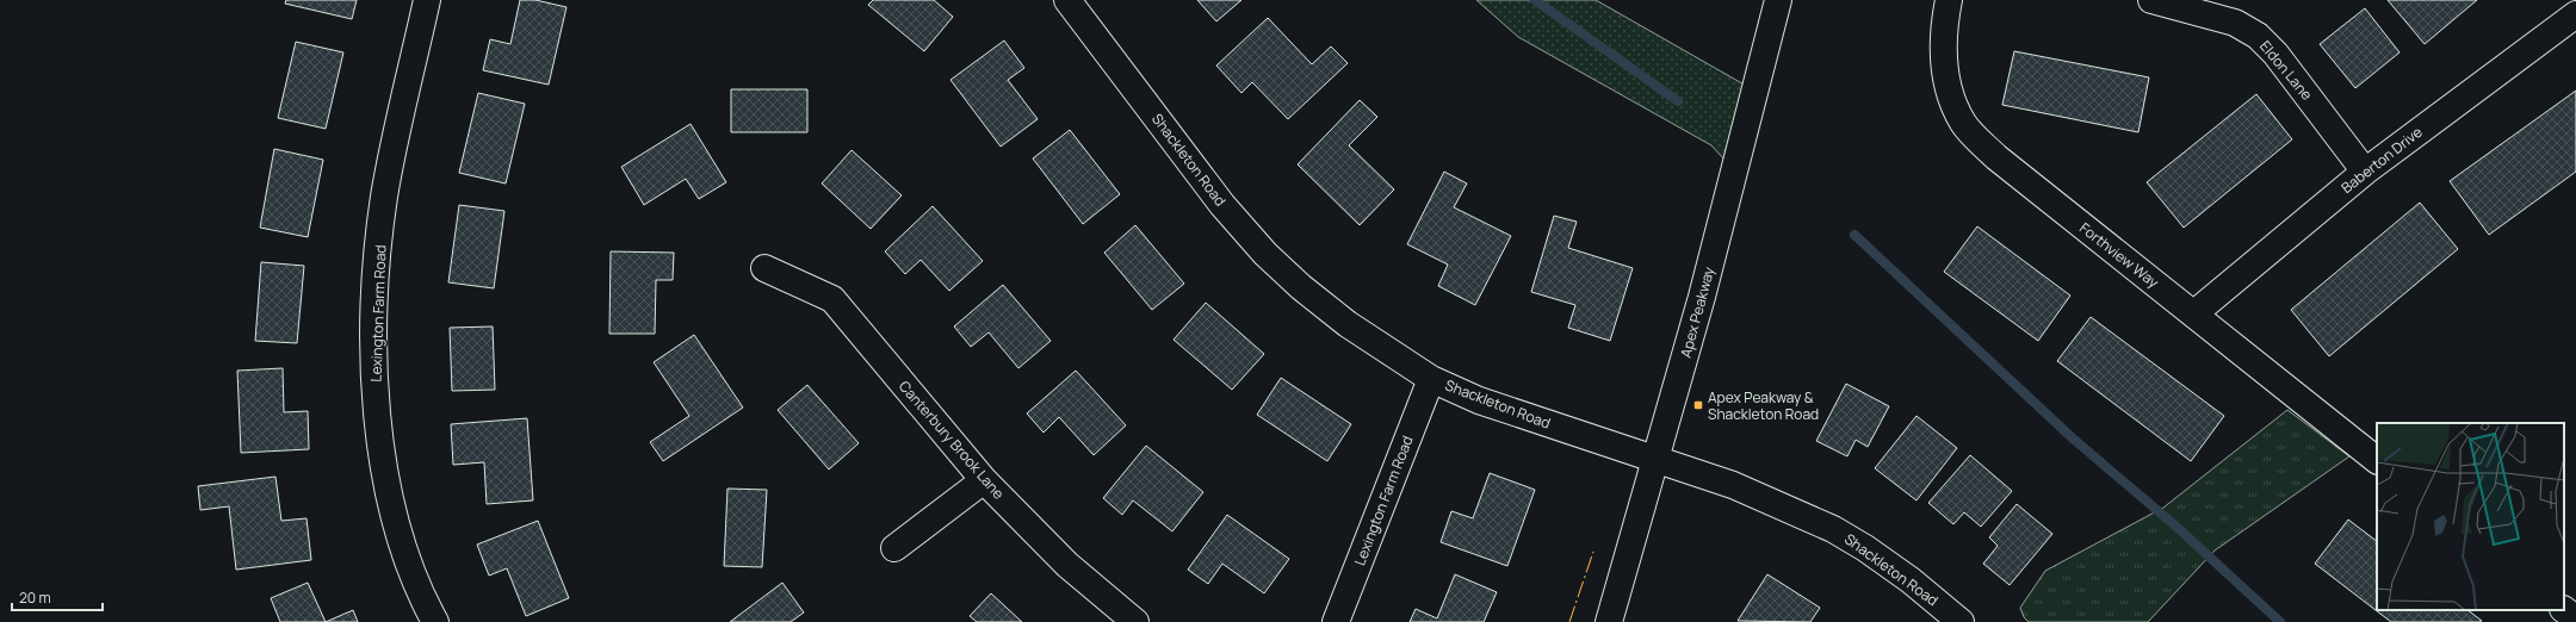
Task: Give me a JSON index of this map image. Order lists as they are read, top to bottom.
{
  "streets": {
    "street": [
      "Eldon Lane",
      "Shackleton Road",
      "Baberton Drive",
      "Forthview Way",
      "Apex Peakway",
      "Lexington Farm Road",
      "Canterbury Brook Lane"
    ]
  },
  "crossings": [
    ["Eldon Lane", "Baberton Drive"],
    ["Shackleton Road", "Apex Peakway"],
    ["Shackleton Road", "Lexington Farm Road"],
    ["Baberton Drive", "Forthview Way"]
  ],
  "places": {
    "transit": ["Apex Peakway & Shackleton Road"]
  },
  "scale_bar": "20 m"
}
